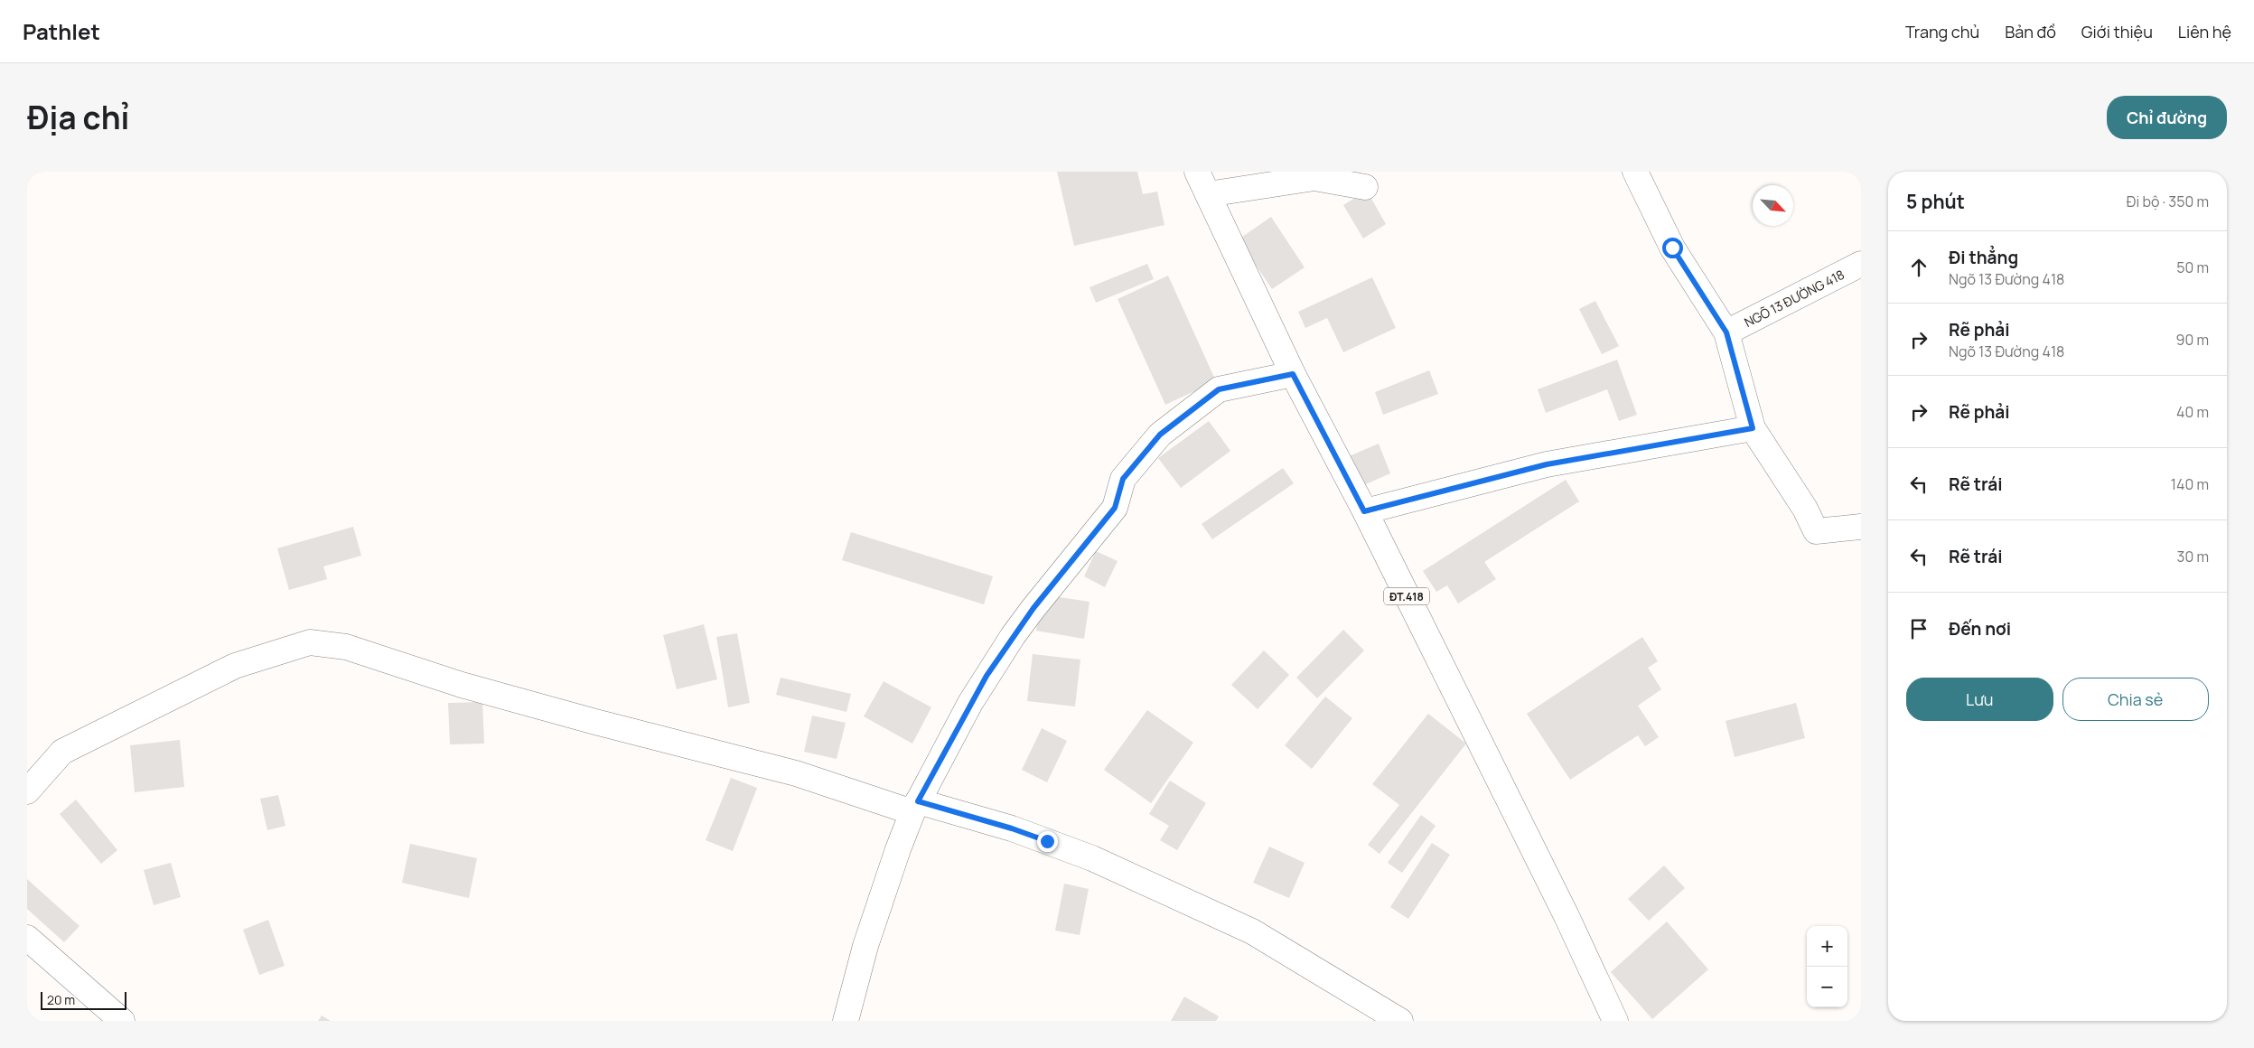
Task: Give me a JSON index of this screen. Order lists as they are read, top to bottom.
{
  "streets": {
    "street": ["NGÕ 13 ĐƯỜNG 418", "ĐT.418"]
  },
  "scale_bar": "20 m",
  "north": "bottom right",
  "page": {
    "header": "Pathlet",
    "nav": [
      "Trang chủ",
      "Bản đồ",
      "Giới thiệu",
      "Liên hệ"
    ],
    "title": "Địa chỉ",
    "buttons": [
      "Chỉ đường",
      ["Lưu", "Chia sẻ"]
    ],
    "heading": ["5 phút", "Đi bộ · 350 m"],
    "list": [
      ["Đi thẳng", "Ngõ 13 Đường 418", "50 m"],
      ["Rẽ phải", "Ngõ 13 Đường 418", "90 m"],
      ["Rẽ phải", "40 m"],
      ["Rẽ trái", "140 m"],
      ["Rẽ trái", "30 m"],
      "Đến nơi"
    ],
    "map_buttons": ["+", "−"],
    "scale": "20 m"
  }
}
